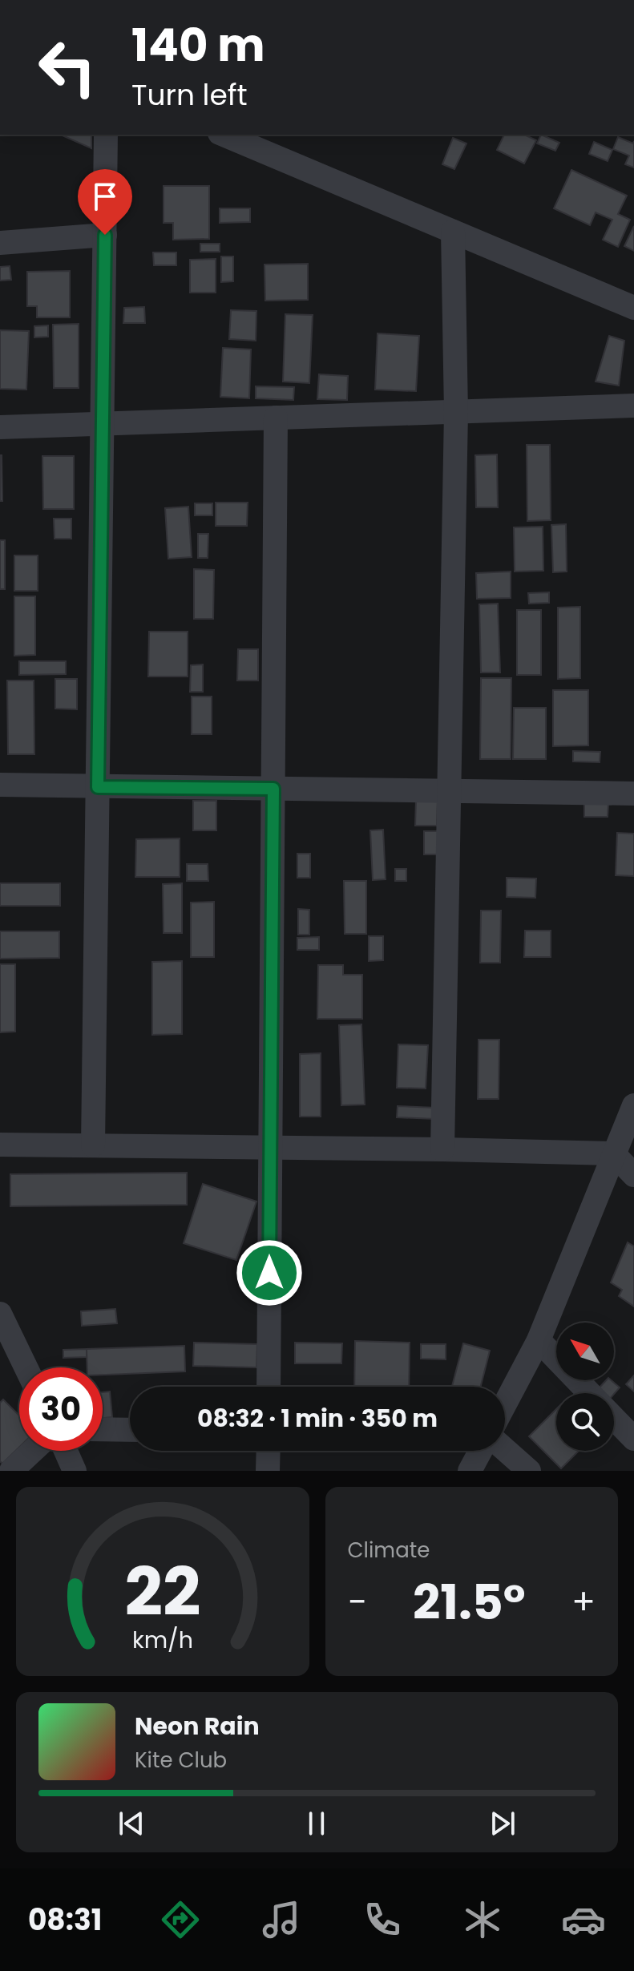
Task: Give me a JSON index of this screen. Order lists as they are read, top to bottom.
{
  "north": "top left",
  "page": {
    "turn": ["140 m", "Turn left"],
    "limit": "30",
    "trip": "08:32 · 1 min · 350 m",
    "tile": "Climate",
    "heat": ["−", "21.5°", "+"],
    "song": ["Neon Rain", "Kite Club"],
    "tabs": "08:31",
    "gauge": ["22", "km/h"]
  }
}
